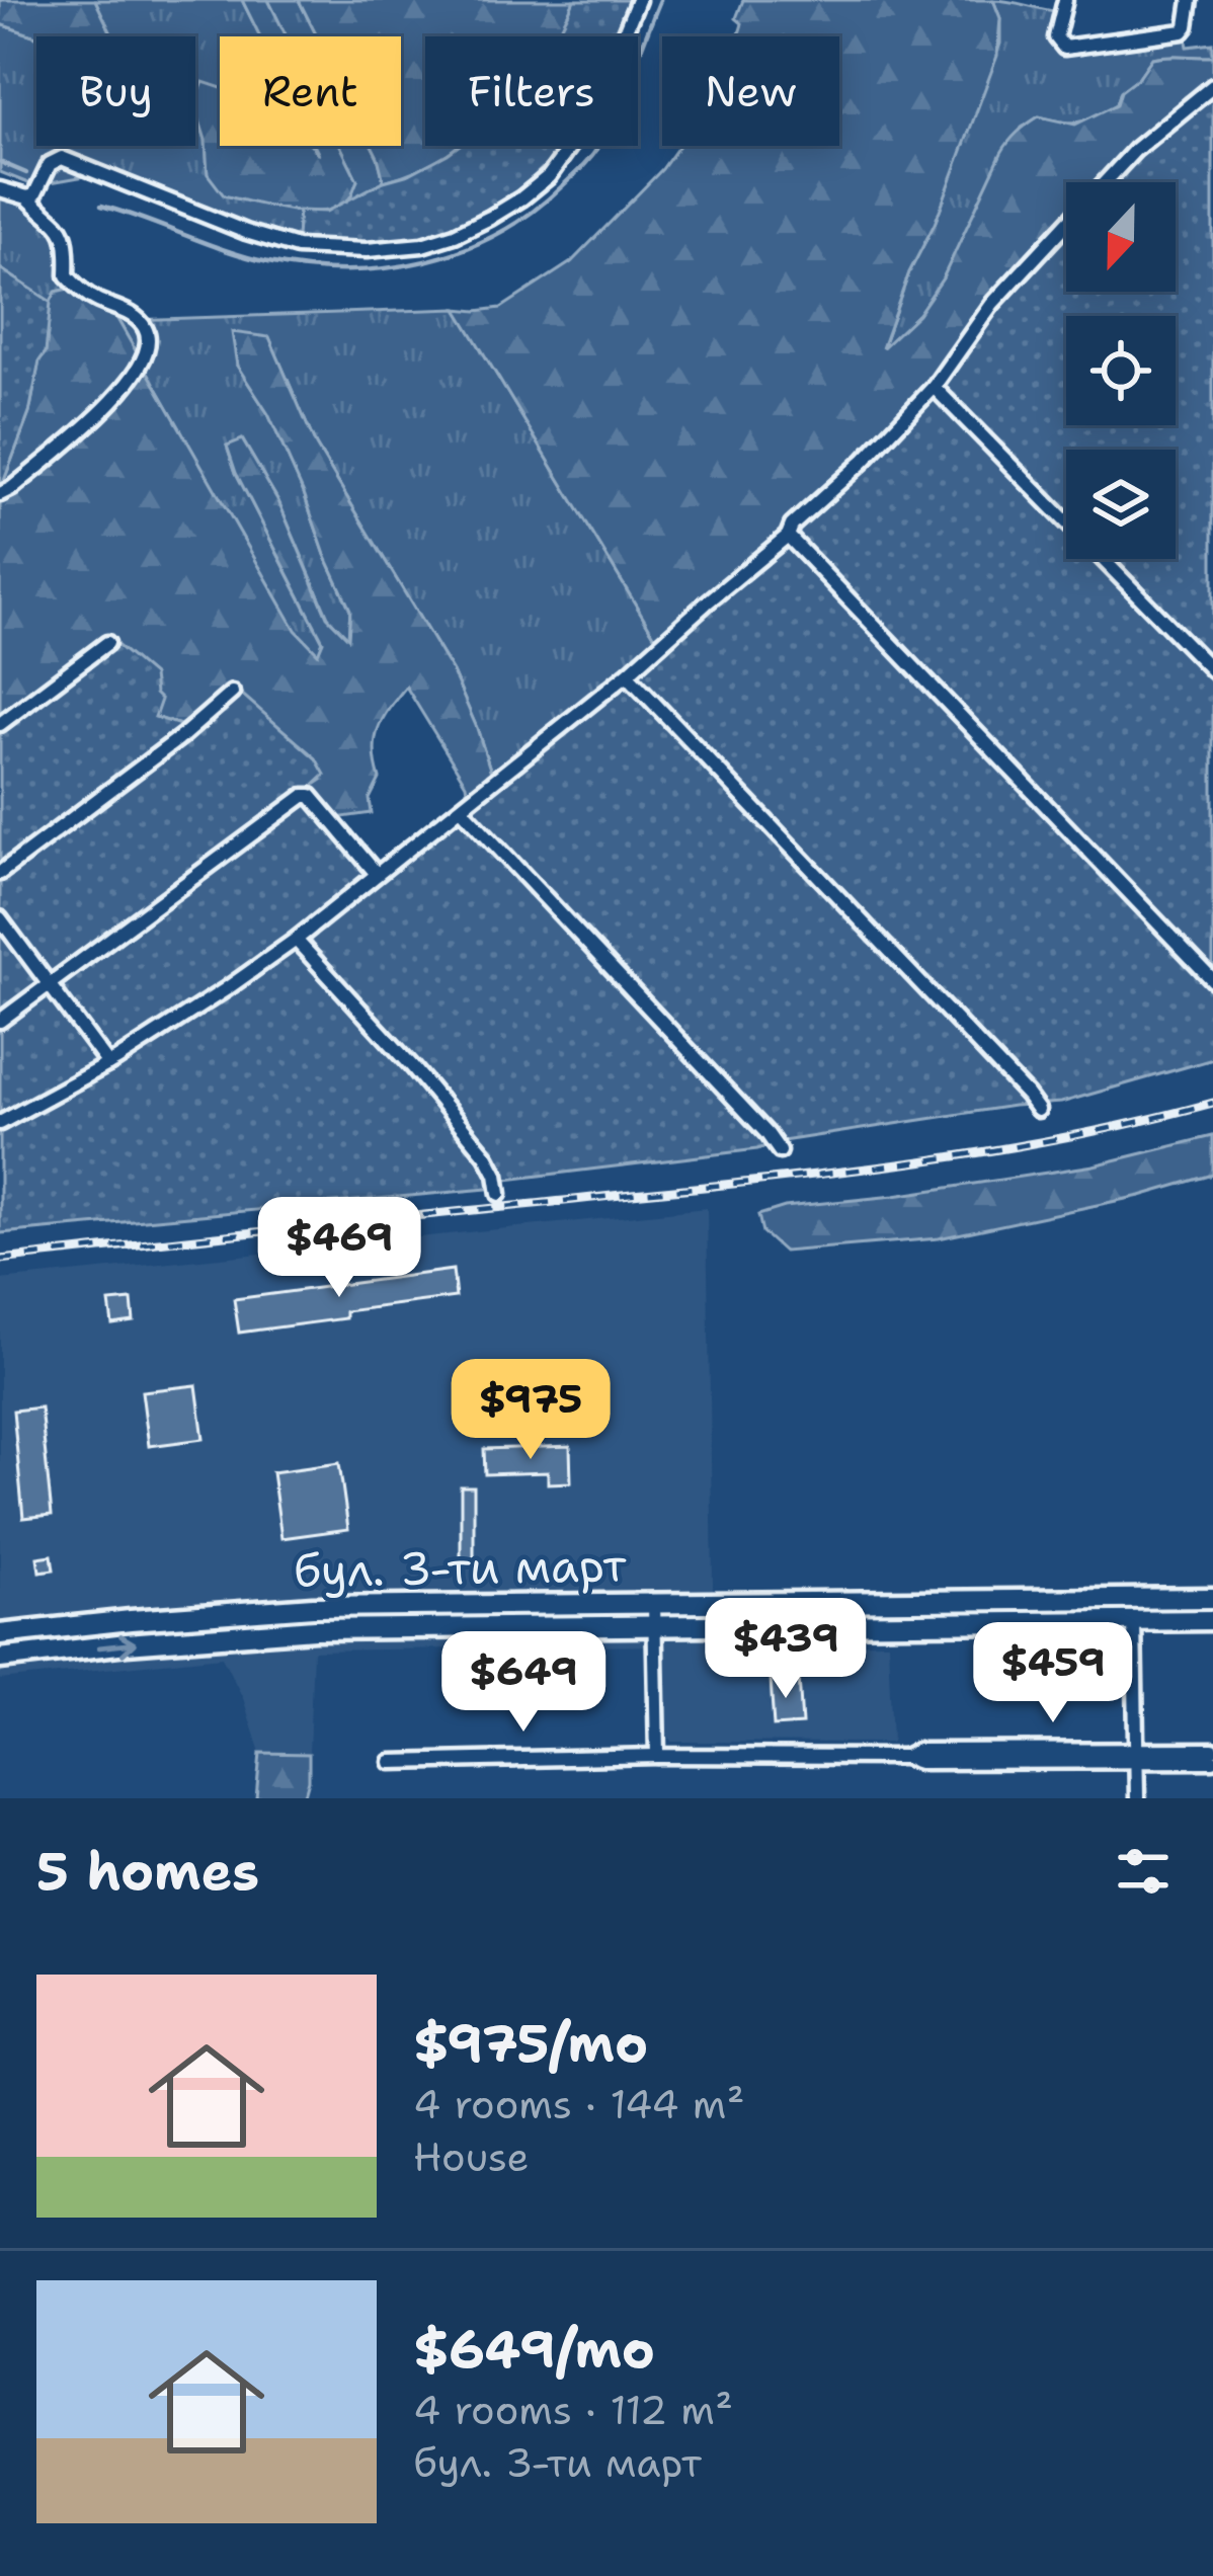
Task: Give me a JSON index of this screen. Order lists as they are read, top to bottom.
{
  "streets": {
    "main road": ["бул. 3-ти март"]
  },
  "north": "bottom",
  "page": {
    "chip": [
      "Buy",
      "Rent",
      "Filters",
      "New"
    ],
    "price": [
      "$469",
      "$975",
      "$439",
      "$459",
      "$649"
    ],
    "heading": "5 homes",
    "list": [
      {
        "name": "$975/mo",
        "note": "4 rooms · 144 m² · House"
      },
      {
        "name": "$649/mo",
        "note": "4 rooms · 112 m² · бул. 3-ти март"
      }
    ]
  }
}
